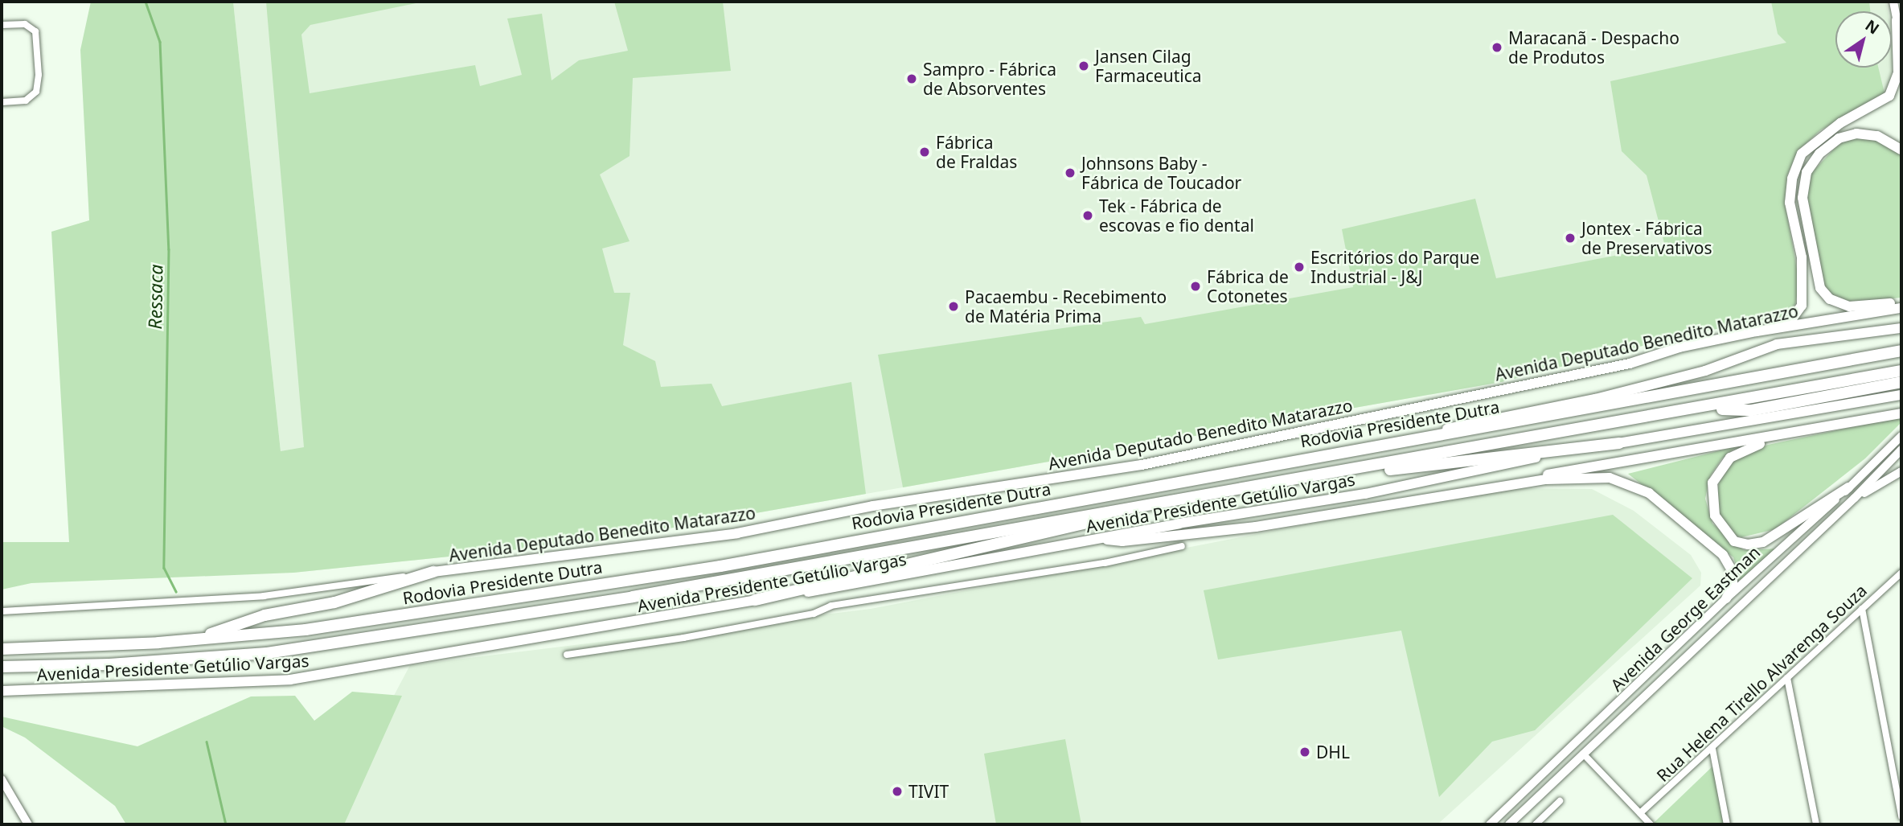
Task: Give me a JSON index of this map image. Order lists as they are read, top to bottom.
{
  "streets": {
    "highway": ["Rodovia Presidente Dutra"],
    "main road": ["Avenida Deputado Benedito Matarazzo", "Avenida Presidente Getúlio Vargas", "Avenida George Eastman"],
    "street": ["Rua Helena Tirello Alvarenga Souza"]
  },
  "water": ["Ressaca"],
  "places": [
    "Maracanã - Despacho de Produtos",
    "Jansen Cilag Farmaceutica",
    "Sampro - Fábrica de Absorventes",
    "Fábrica de Fraldas",
    "Johnsons Baby - Fábrica de Toucador",
    "Tek - Fábrica de escovas e fio dental",
    "Jontex - Fábrica de Preservativos",
    "Escritórios do Parque Industrial - J&J",
    "Fábrica de Cotonetes",
    "Pacaembu - Recebimento de Matéria Prima",
    "DHL",
    "TIVIT"
  ],
  "north": "top right"
}
